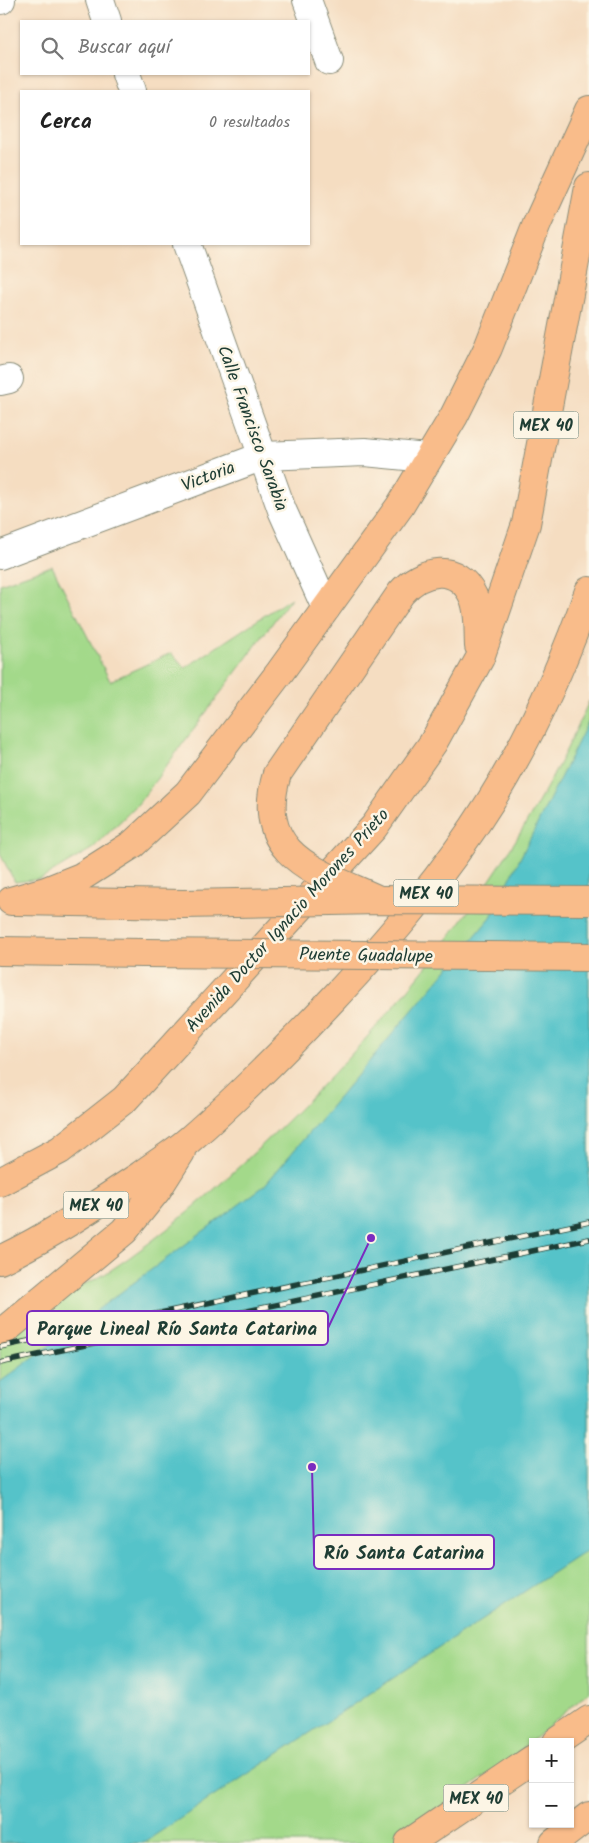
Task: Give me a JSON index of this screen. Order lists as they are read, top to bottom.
{
  "streets": {
    "main road": ["MEX 40", "Avenida Doctor Ignacio Morones Prieto", "Puente Guadalupe"],
    "street": ["Calle Francisco Sarabia", "Victoria"]
  },
  "crossings": [
    ["Calle Francisco Sarabia", "Victoria"]
  ],
  "places": ["Parque Lineal Río Santa Catarina", "Río Santa Catarina"],
  "page": {
    "search": "Buscar aquí",
    "heading": ["Cerca", "0 resultados"],
    "map_buttons": ["+", "−"]
  }
}
